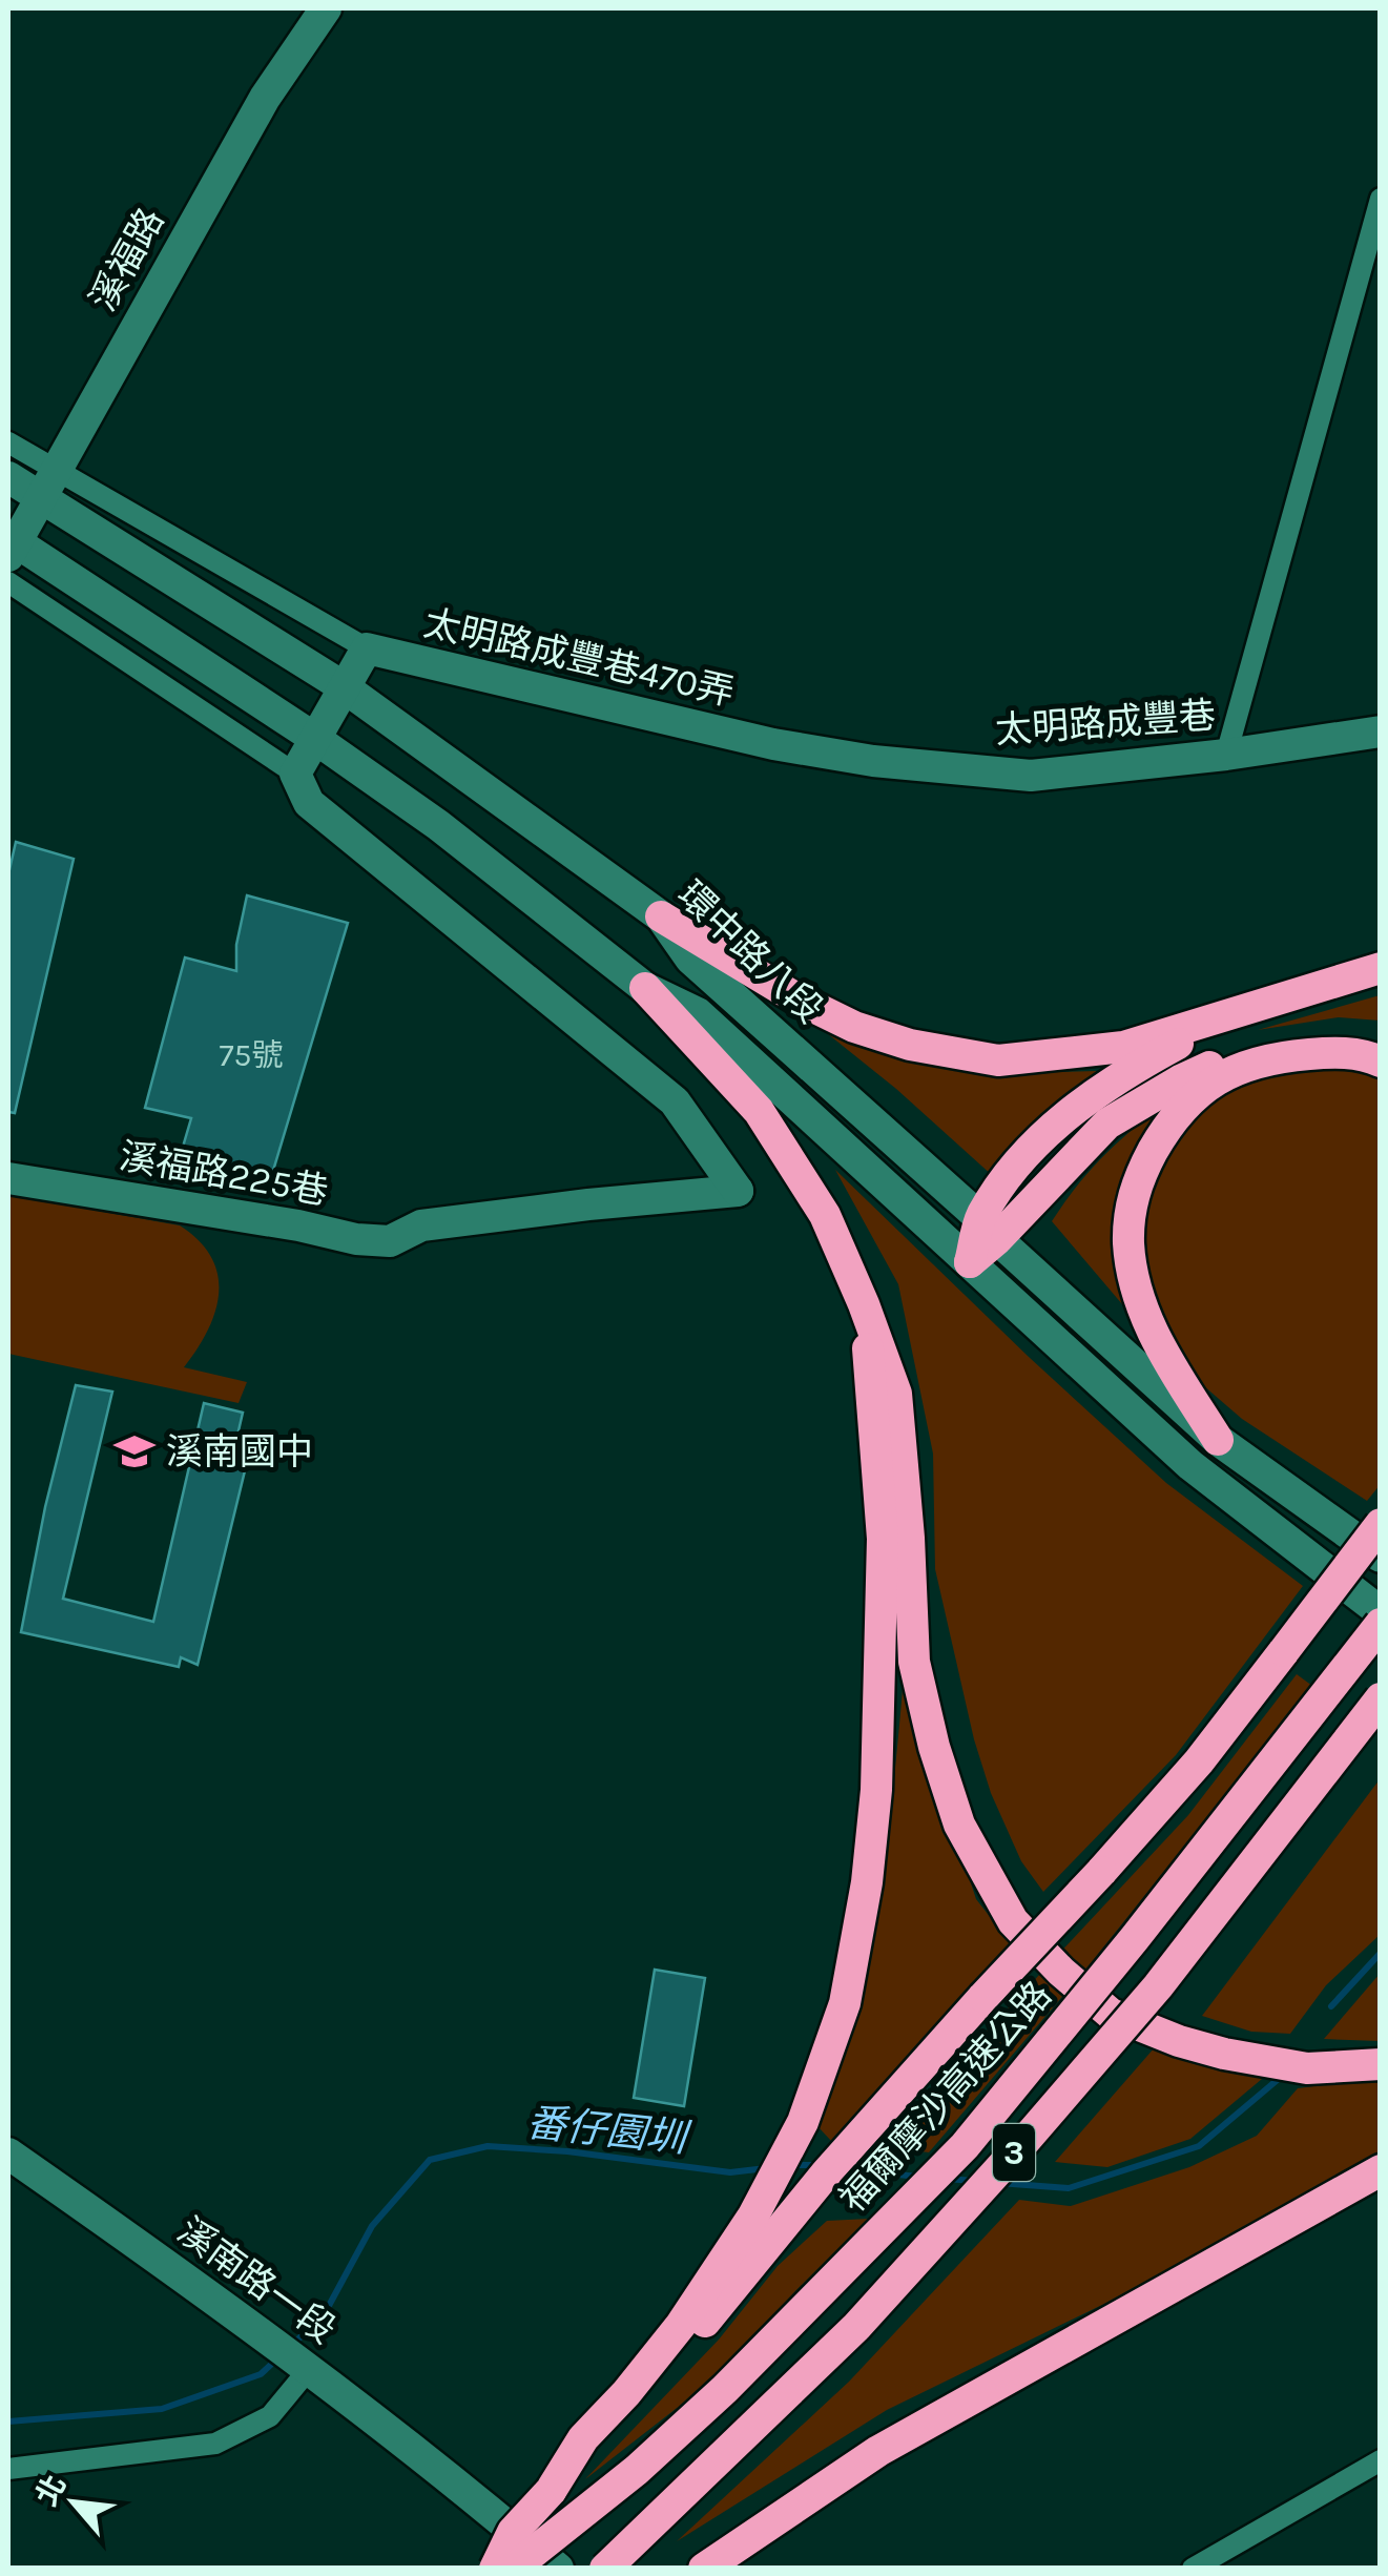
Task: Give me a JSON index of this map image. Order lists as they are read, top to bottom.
{
  "streets": {
    "highway": ["福爾摩沙高速公路", "3"],
    "street": [
      "溪福路",
      "太明路成豐巷470弄",
      "太明路成豐巷",
      "環中路八段",
      "溪福路225巷",
      "溪南路一段"
    ]
  },
  "crossings": [
    ["溪福路", "環中路八段"],
    ["太明路成豐巷470弄", "太明路成豐巷"],
    ["太明路成豐巷470弄", "環中路八段"]
  ],
  "water": ["番仔園圳"],
  "places": {
    "school or university": ["溪南國中"]
  },
  "house_numbers": ["75號"],
  "north": "top left"
}
